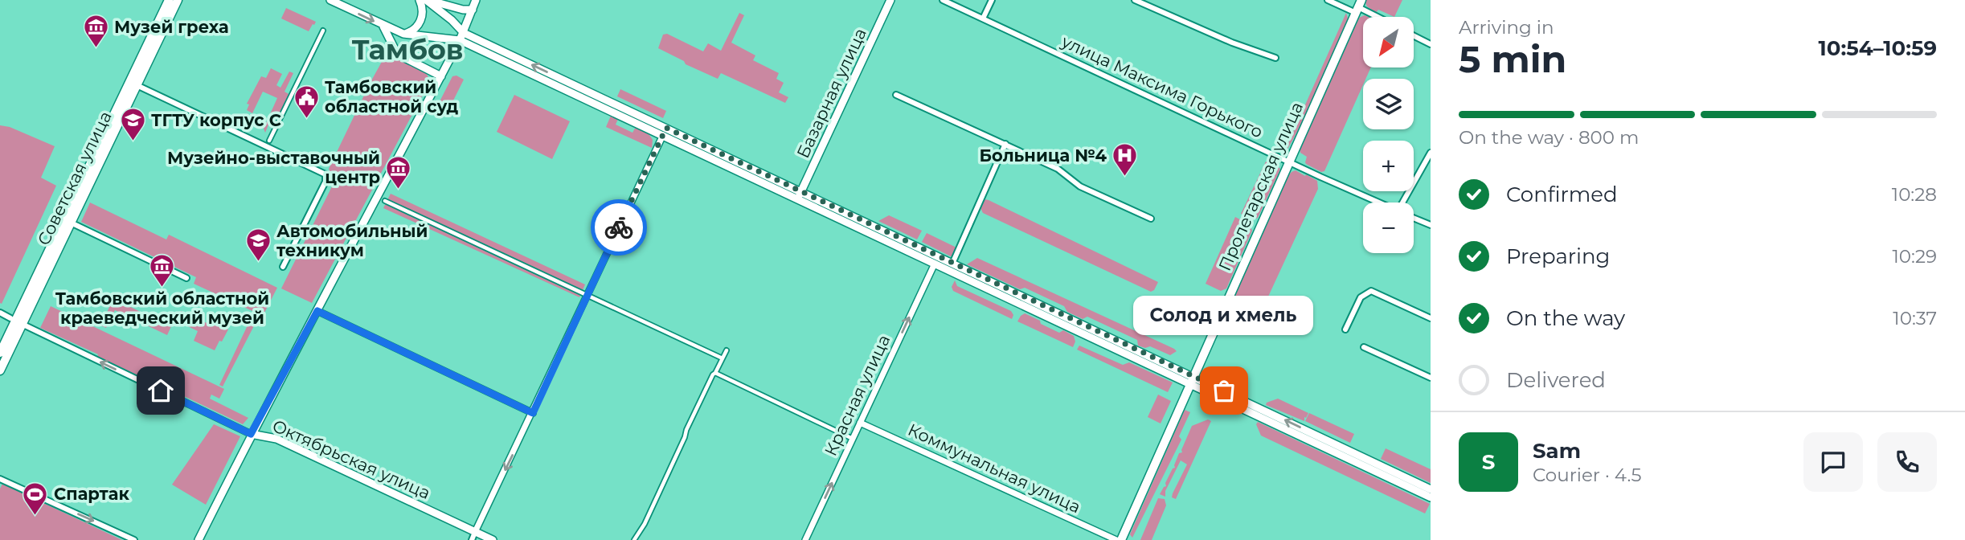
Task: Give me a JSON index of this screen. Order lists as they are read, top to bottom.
{
  "streets": {
    "main road": [
      "Базарная улица",
      "Советская улица",
      "Пролетарская улица",
      "Октябрьская улица"
    ],
    "street": ["улица Максима Горького", "Красная улица", "Коммунальная улица"]
  },
  "crossings": [
    ["улица Максима Горького", "Пролетарская улица"],
    ["Советская улица", "Октябрьская улица"],
    ["Пролетарская улица", "Коммунальная улица"],
    ["Красная улица", "Коммунальная улица"]
  ],
  "one_way": ["Красная улица", "Октябрьская улица"],
  "districts": ["Тамбов"],
  "places": {
    "museum": ["Музей греха", "Музейно-выставочный центр", "Тамбовский областной краеведческий музей"],
    "public building": ["Тамбовский областной суд"],
    "school or university": ["ТГТУ корпус С", "Автомобильный техникум"],
    "hospital": ["Больница №4"],
    "other": ["Солод и хмель"],
    "sports": ["Спартак"]
  },
  "north": "bottom left",
  "page": {
    "heading": ["5 min", "Arriving in", "10:54–10:59"],
    "panel": ["Sam", "Courier · 4.5"],
    "map_buttons": ["+", "−"],
    "bar": "On the way · 800 m",
    "list": [
      ["Confirmed", "10:28"],
      ["Preparing", "10:29"],
      ["On the way", "10:37"],
      "Delivered"
    ],
    "bubble": "Солод и хмель",
    "round": "S"
  }
}
